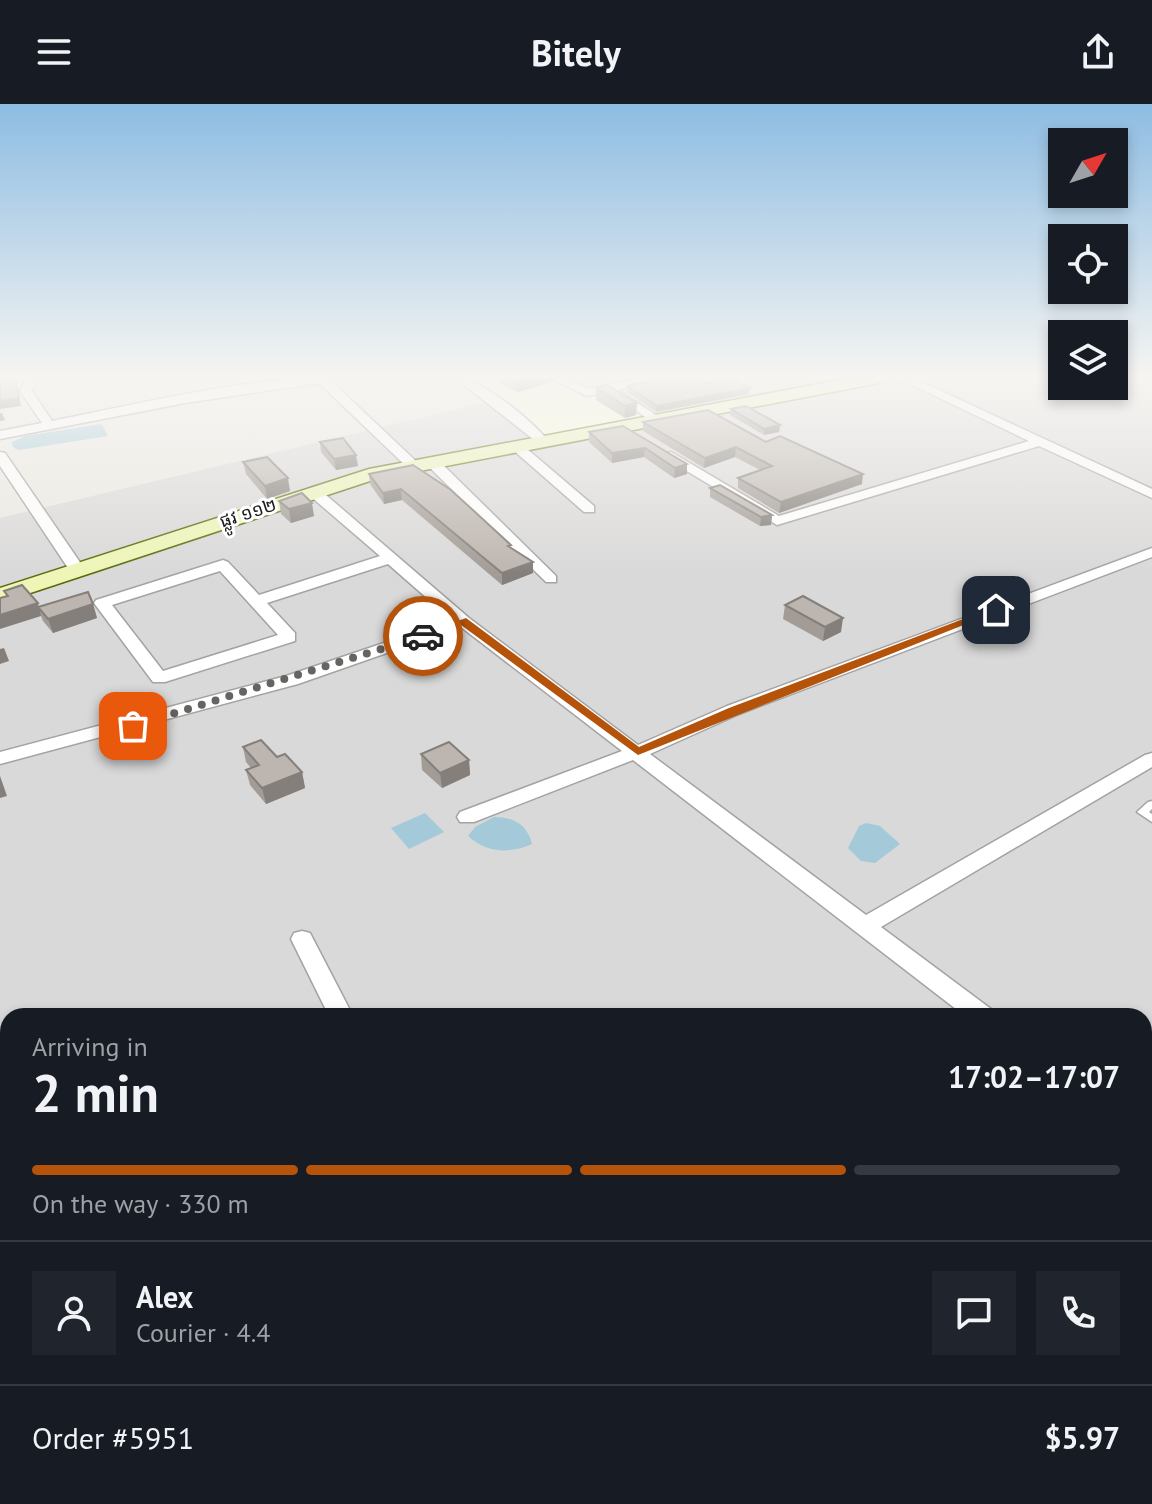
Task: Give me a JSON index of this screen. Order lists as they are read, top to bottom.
{
  "streets": {
    "street": ["ផ្លូវ ១១២"]
  },
  "north": "top right",
  "page": {
    "header": "Bitely",
    "heading": ["2 min", "Arriving in", "17:02–17:07"],
    "panel": [
      "Alex",
      "Courier · 4.4",
      "Order #5951",
      "$5.97"
    ],
    "bar": "On the way · 330 m"
  }
}
